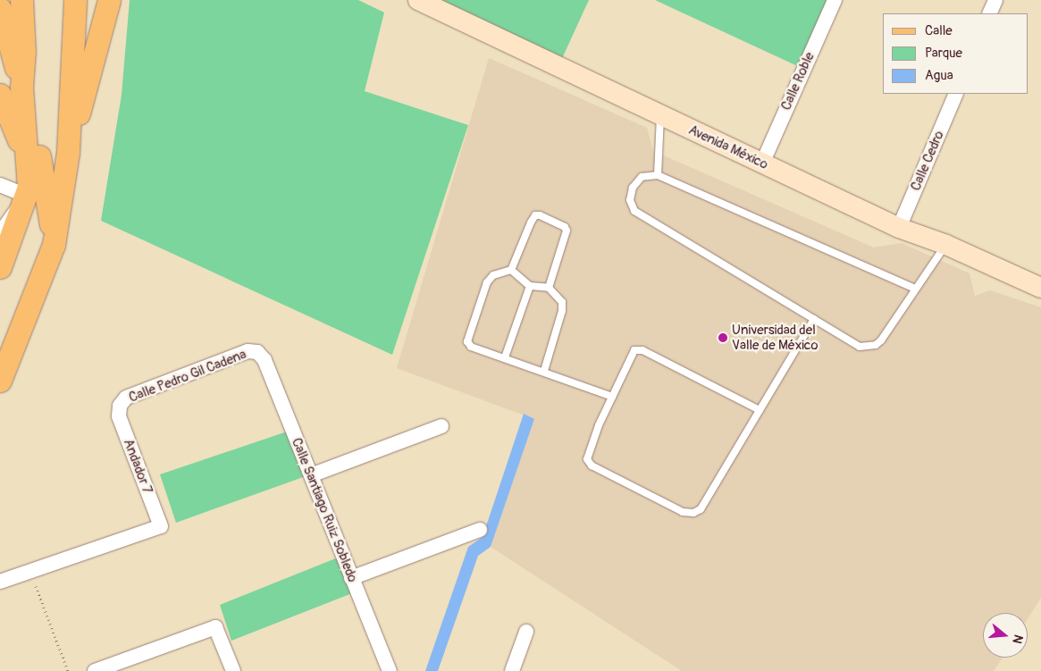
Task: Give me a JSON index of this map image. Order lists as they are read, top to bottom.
{
  "streets": {
    "main road": ["Avenida México"],
    "street": [
      "Calle Roble",
      "Calle Cedro",
      "Calle Pedro Gil Cadena",
      "Andador 7",
      "Calle Santiago Ruiz Sobledo"
    ]
  },
  "crossings": [
    ["Calle Roble", "Avenida México"],
    ["Avenida México", "Calle Cedro"],
    ["Calle Pedro Gil Cadena", "Andador 7"],
    ["Calle Pedro Gil Cadena", "Calle Santiago Ruiz Sobledo"]
  ],
  "places": ["Universidad del Valle de México"],
  "legend": ["Calle", "Parque", "Agua"],
  "north": "right"
}
